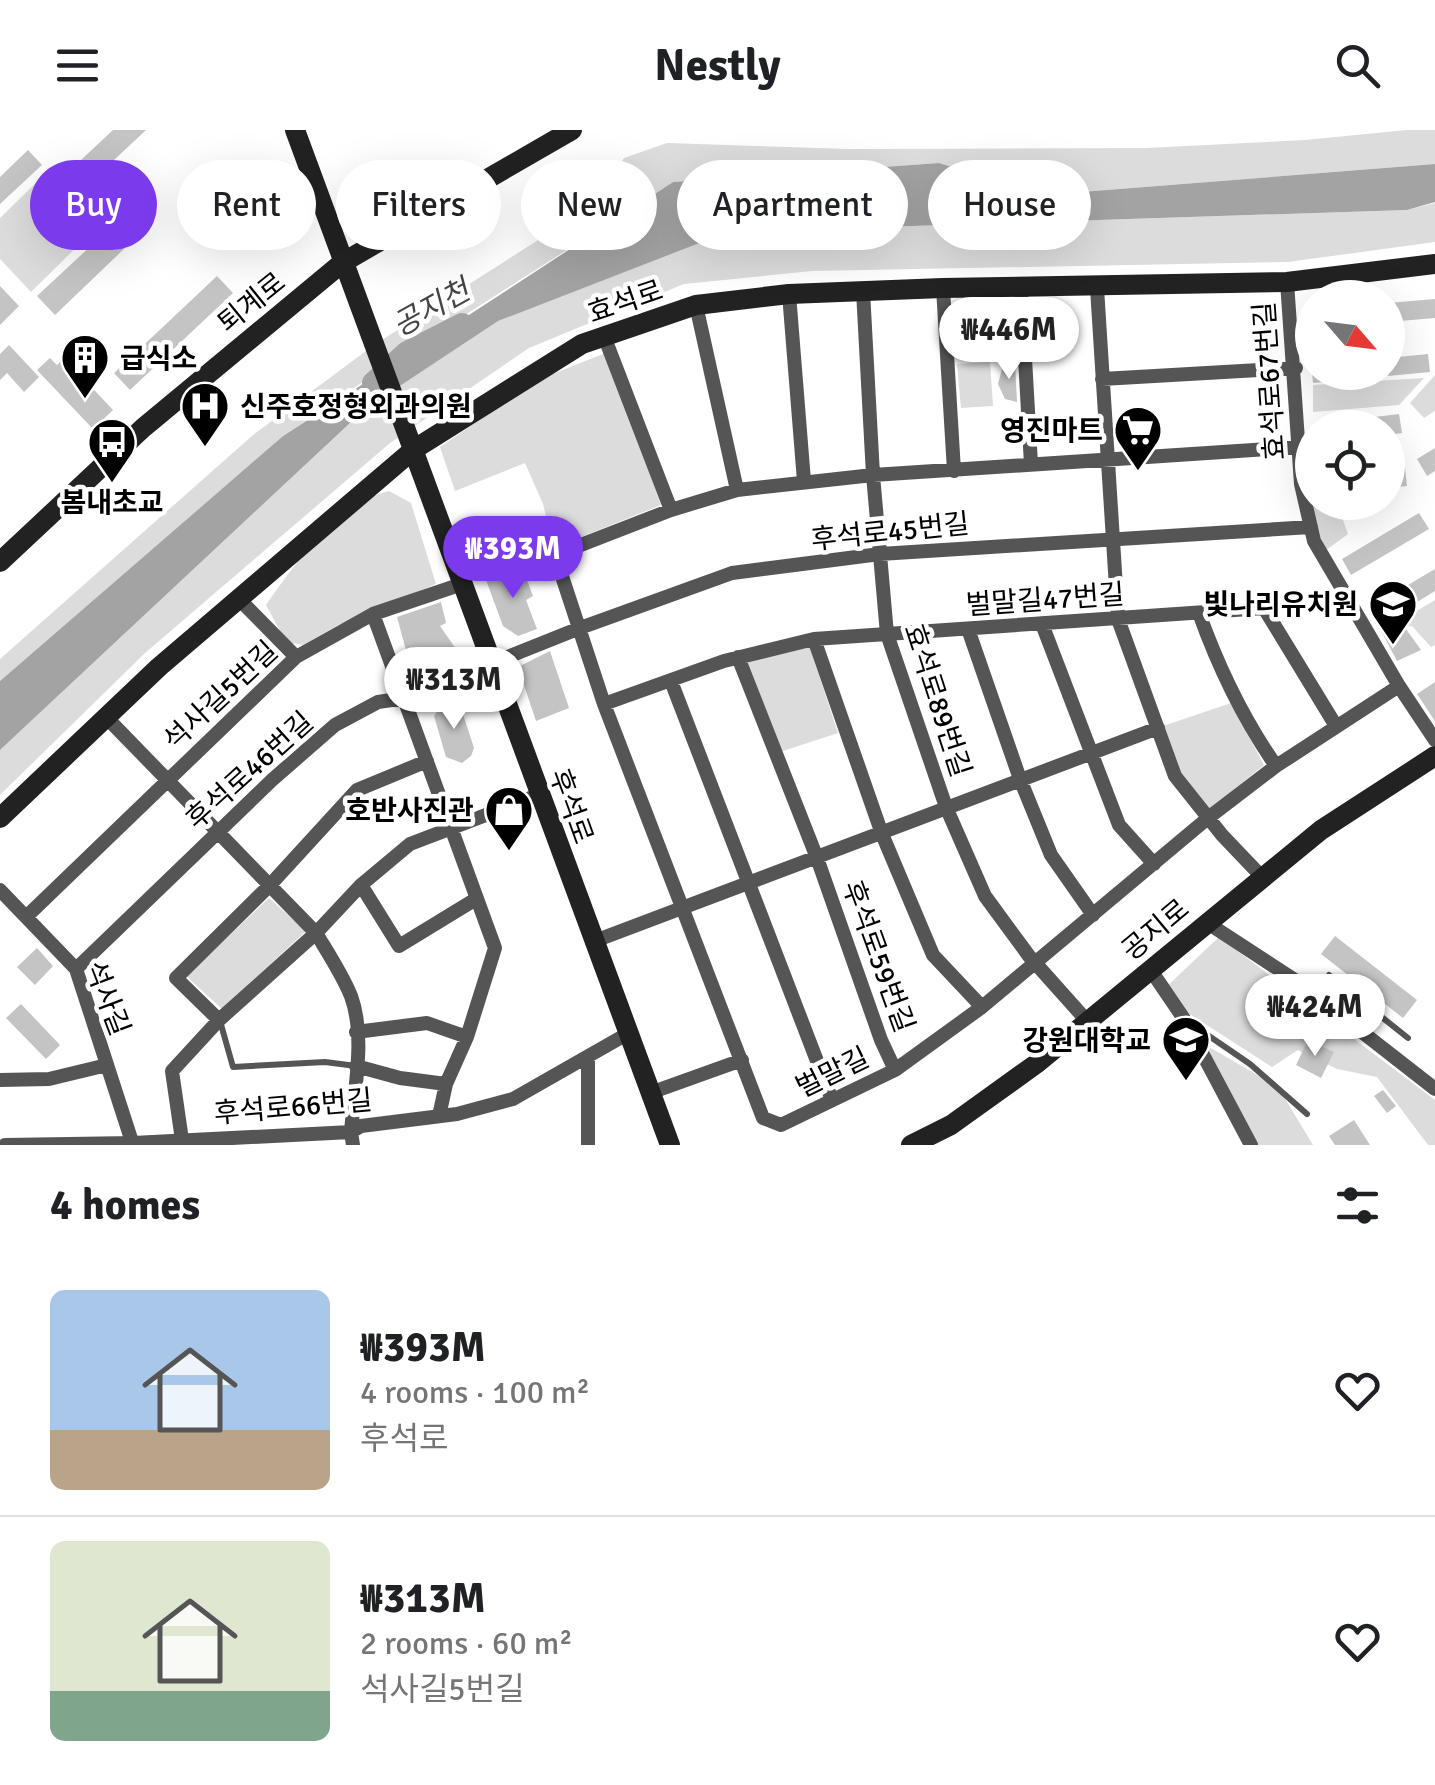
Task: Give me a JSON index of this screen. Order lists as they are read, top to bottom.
{
  "streets": {
    "street": [
      "효석로",
      "퇴계로",
      "효석로67번길",
      "후석로45번길",
      "벌말길47번길",
      "석사길5번길",
      "효석로89번길",
      "후석로46번길",
      "후석로",
      "공지로",
      "후석로59번길",
      "석사길",
      "벌말길",
      "후석로66번길"
    ]
  },
  "crossings": [
    ["효석로", "효석로67번길"],
    ["효석로", "효석로89번길"],
    ["효석로", "후석로"],
    ["퇴계로", "후석로"],
    ["효석로67번길", "후석로45번길"],
    ["효석로67번길", "벌말길"],
    ["후석로45번길", "효석로89번길"],
    ["후석로45번길", "후석로46번길"],
    ["후석로45번길", "후석로"],
    ["후석로45번길", "벌말길"],
    ["벌말길47번길", "효석로89번길"],
    ["벌말길47번길", "후석로59번길"],
    ["벌말길47번길", "벌말길"],
    ["석사길5번길", "후석로"],
    ["석사길5번길", "석사길"],
    ["효석로89번길", "공지로"],
    ["효석로89번길", "후석로59번길"],
    ["효석로89번길", "벌말길"],
    ["후석로46번길", "후석로"],
    ["후석로46번길", "석사길"],
    ["후석로", "후석로59번길"],
    ["후석로", "후석로66번길"],
    ["후석로59번길", "벌말길"],
    ["석사길", "후석로66번길"]
  ],
  "water": ["공지천"],
  "places": {
    "building": ["급식소"],
    "hospital": ["신주호정형외과의원"],
    "supermarket": ["영진마트"],
    "bus stop": ["봄내초교"],
    "school or university": ["빛나리유치원", "강원대학교"],
    "shop": ["호반사진관"]
  },
  "north": "bottom right",
  "page": {
    "header": "Nestly",
    "chip": [
      "Buy",
      "Rent",
      "Filters",
      "New",
      "Apartment",
      "House"
    ],
    "price": [
      "₩446M",
      "₩393M",
      "₩313M",
      "₩424M"
    ],
    "heading": "4 homes",
    "list": [
      {
        "name": "₩393M",
        "note": "4 rooms · 100 m² · 후석로"
      },
      {
        "name": "₩313M",
        "note": "2 rooms · 60 m² · 석사길5번길"
      }
    ]
  }
}
